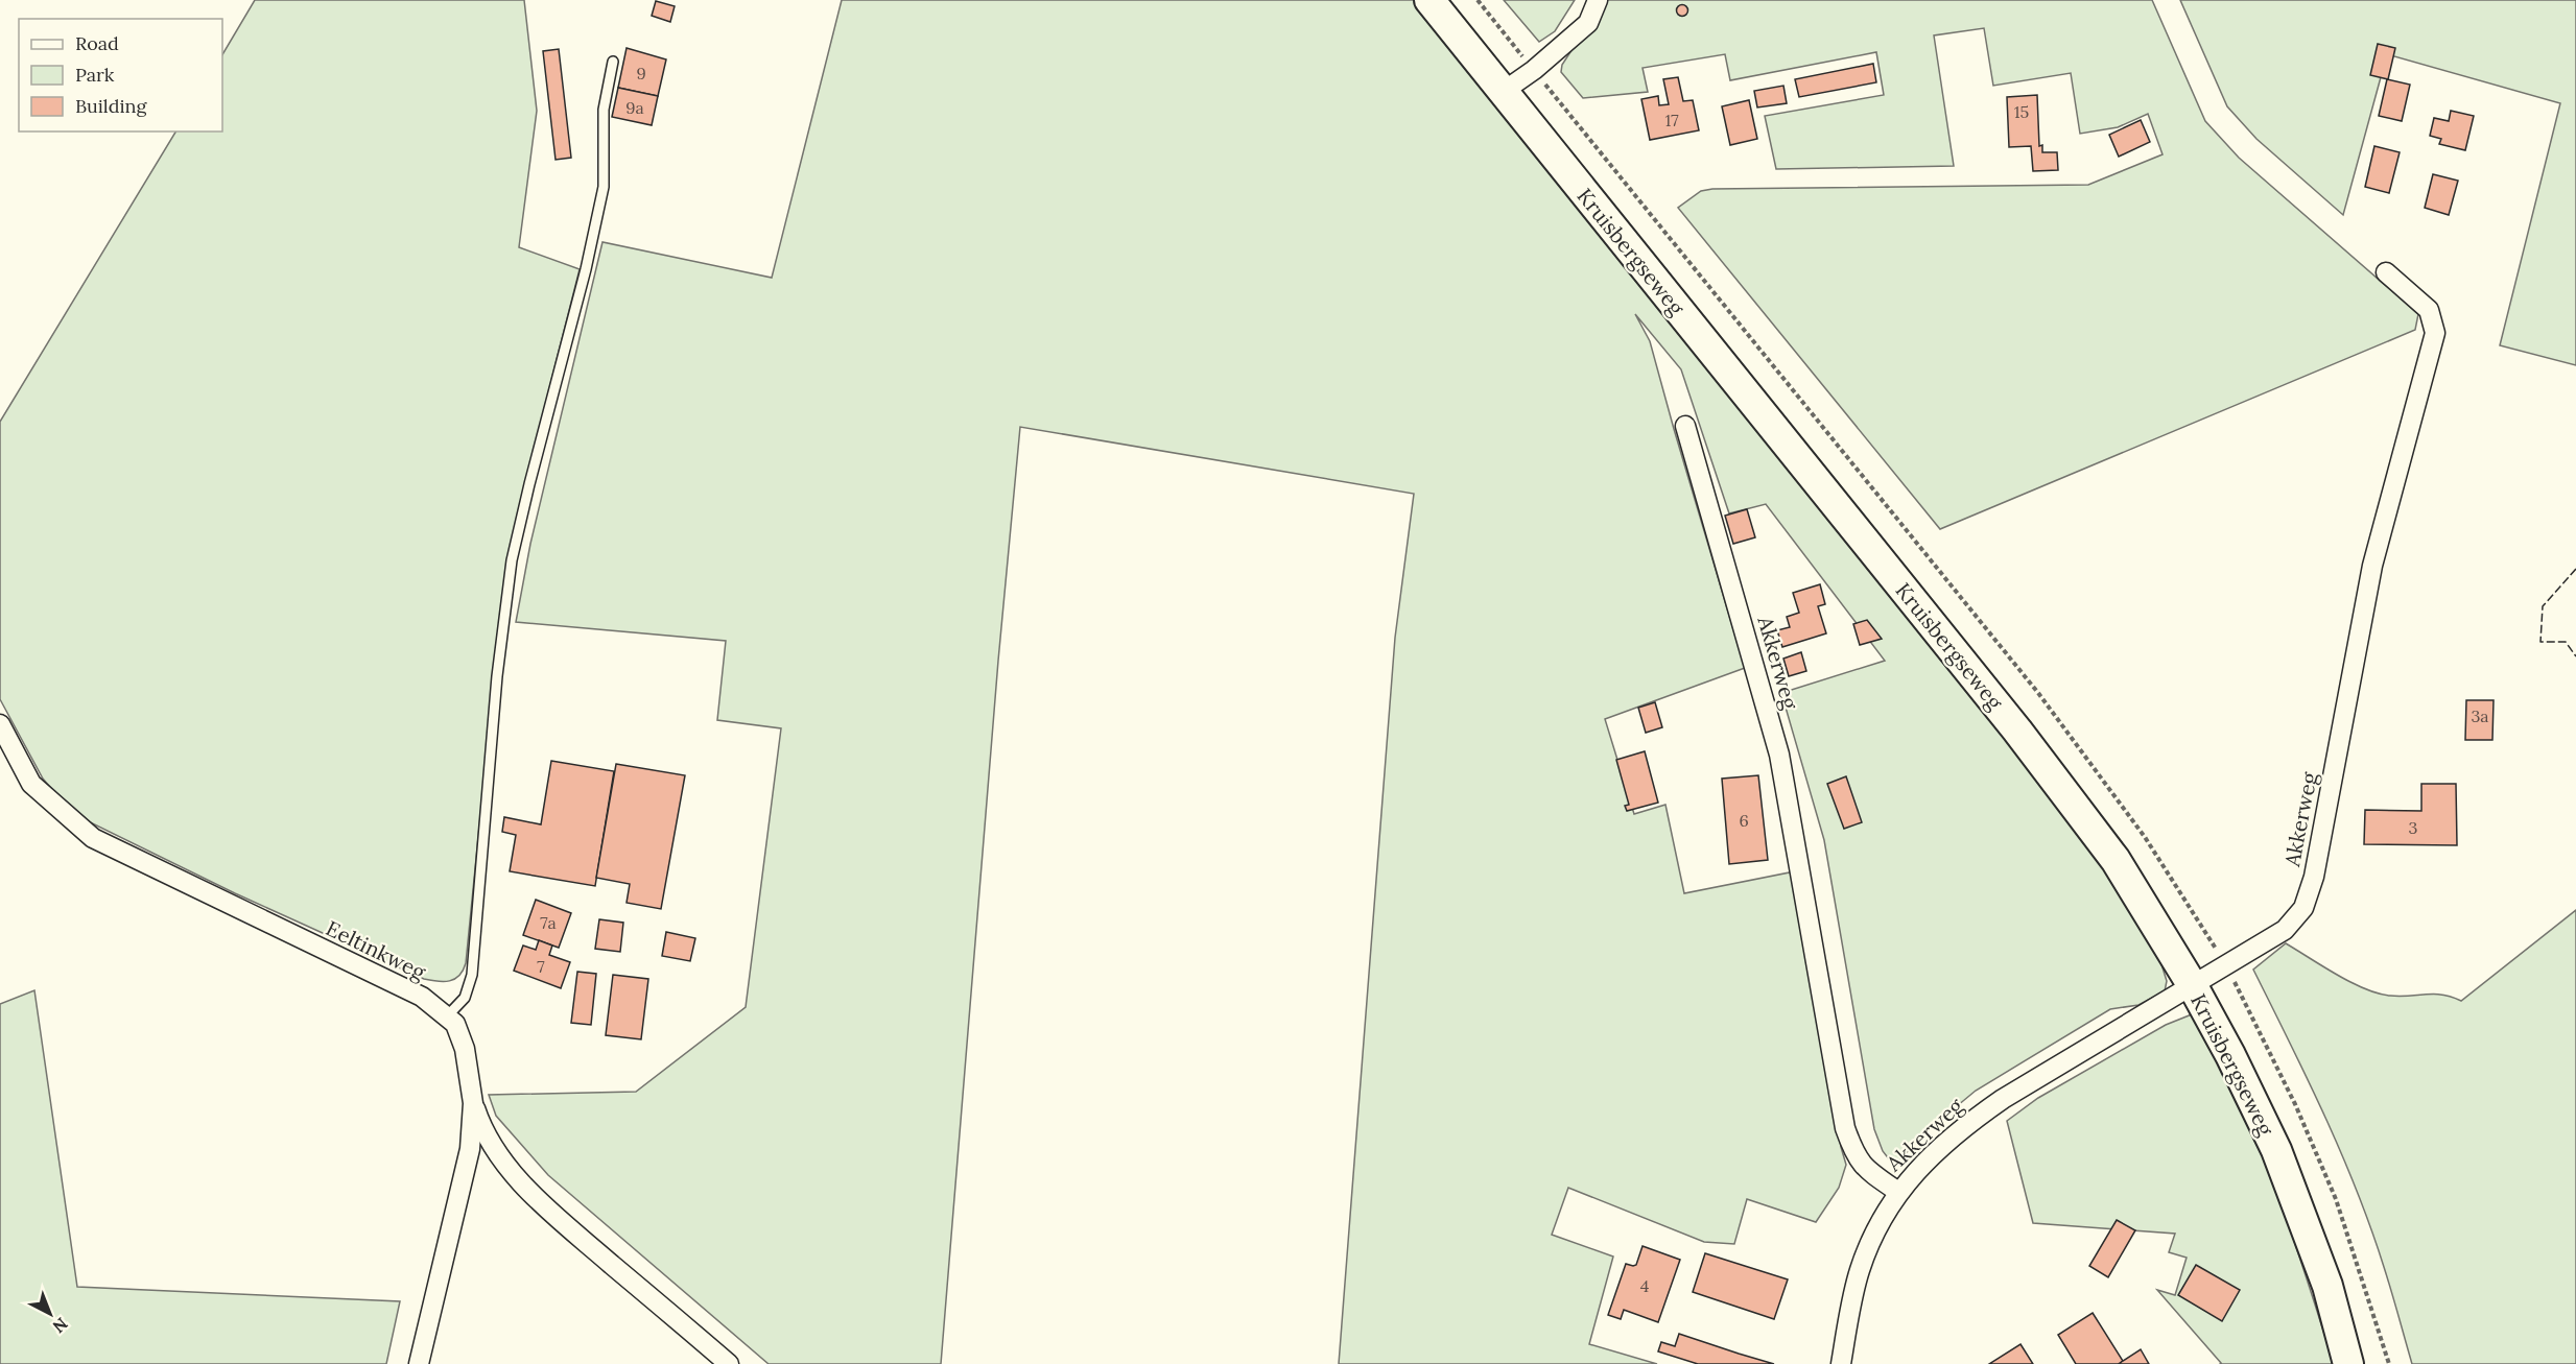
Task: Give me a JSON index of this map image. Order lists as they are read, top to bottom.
{
  "streets": {
    "main road": ["Kruisbergseweg"],
    "street": ["Akkerweg", "Eeltinkweg"]
  },
  "crossings": [
    ["Kruisbergseweg", "Akkerweg"]
  ],
  "house_numbers": [
    "9",
    "9a",
    "15",
    "17",
    "3a",
    "6",
    "3",
    "7a",
    "7",
    "4"
  ],
  "legend": ["Road", "Park", "Building"],
  "north": "bottom right"
}
